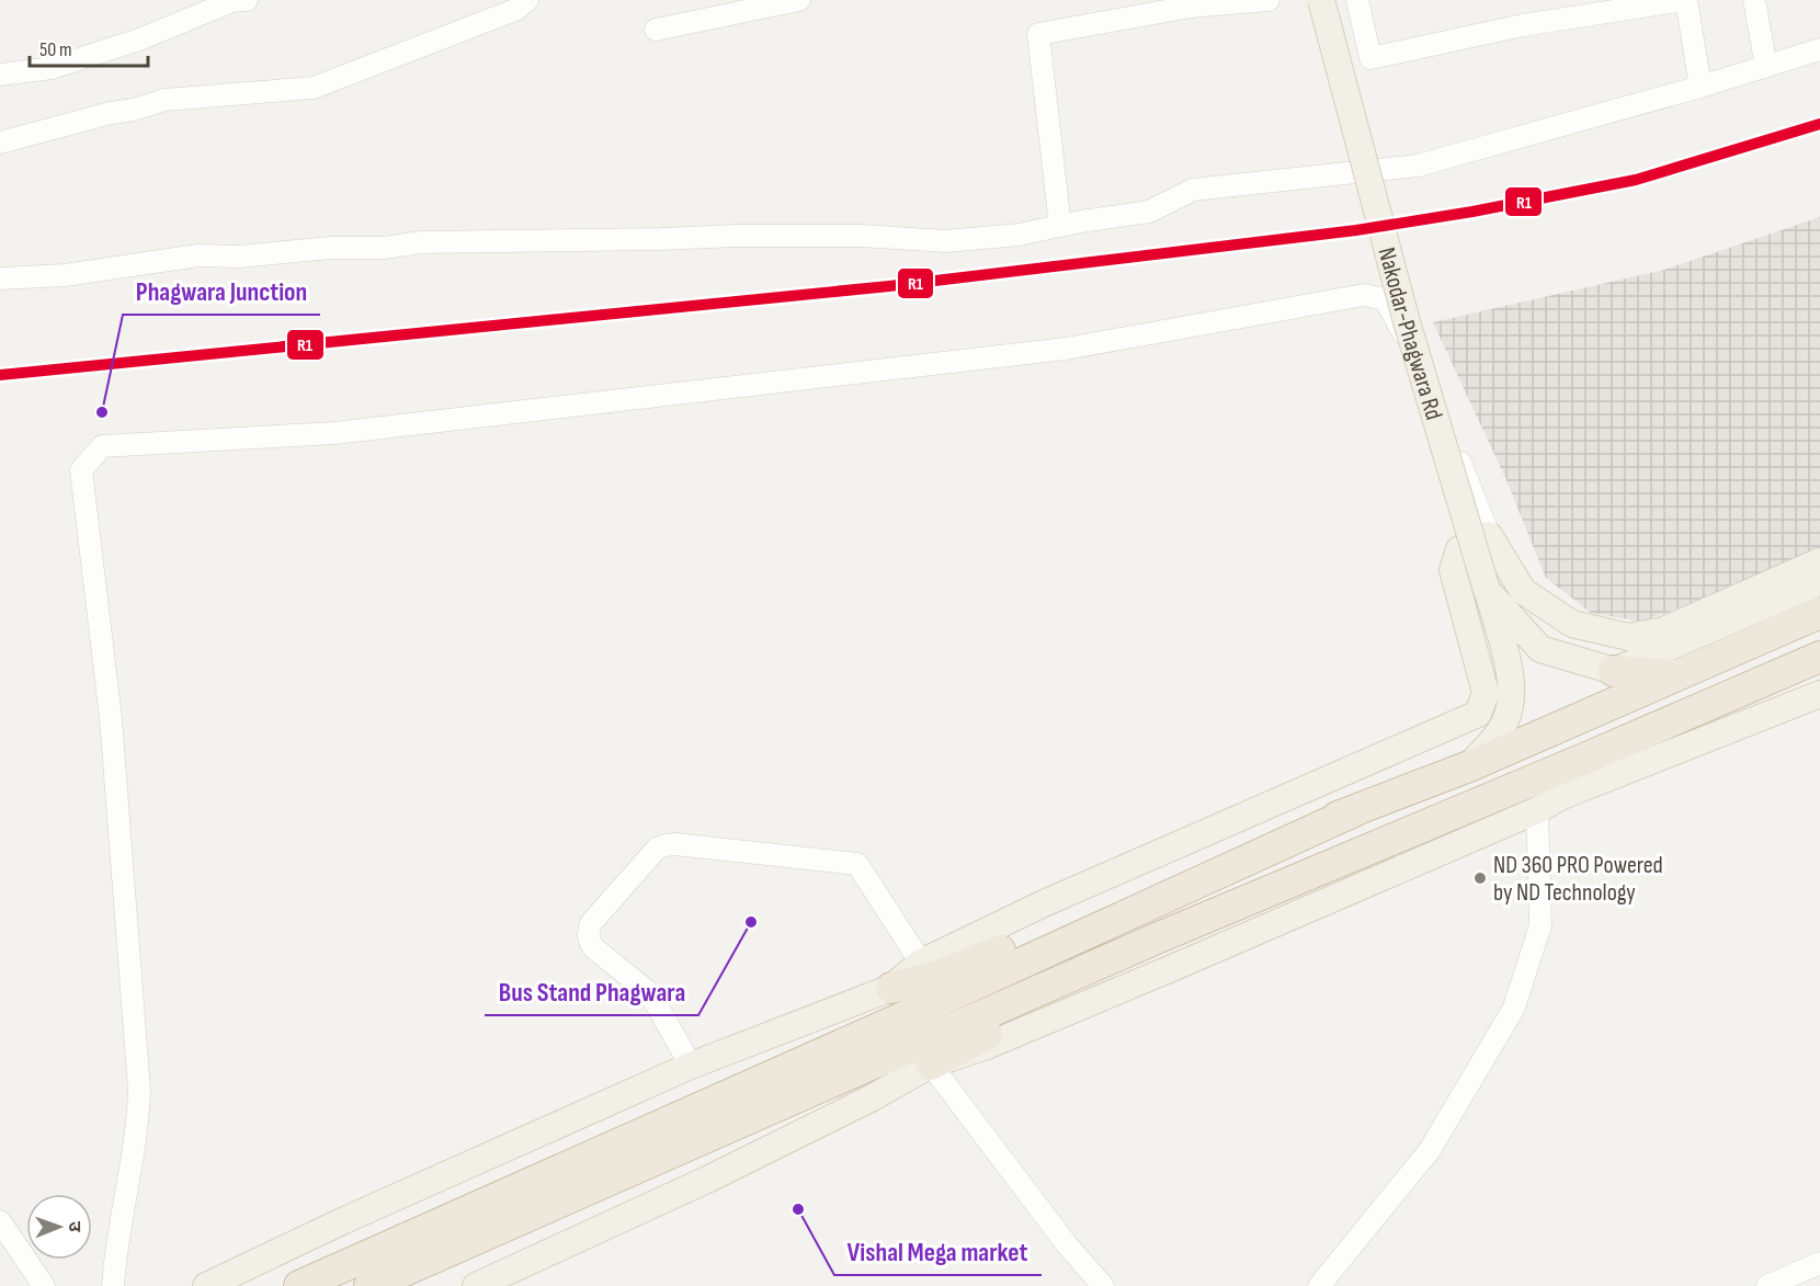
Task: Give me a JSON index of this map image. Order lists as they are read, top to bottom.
{
  "streets": {
    "main road": ["Nakodar-Phagwara Rd"]
  },
  "places": [
    "Phagwara Junction",
    "ND 360 PRO Powered by ND Technology",
    "Bus Stand Phagwara",
    "Vishal Mega market"
  ],
  "lines": ["transit line R1"],
  "scale_bar": "50 m",
  "north": "right"
}
